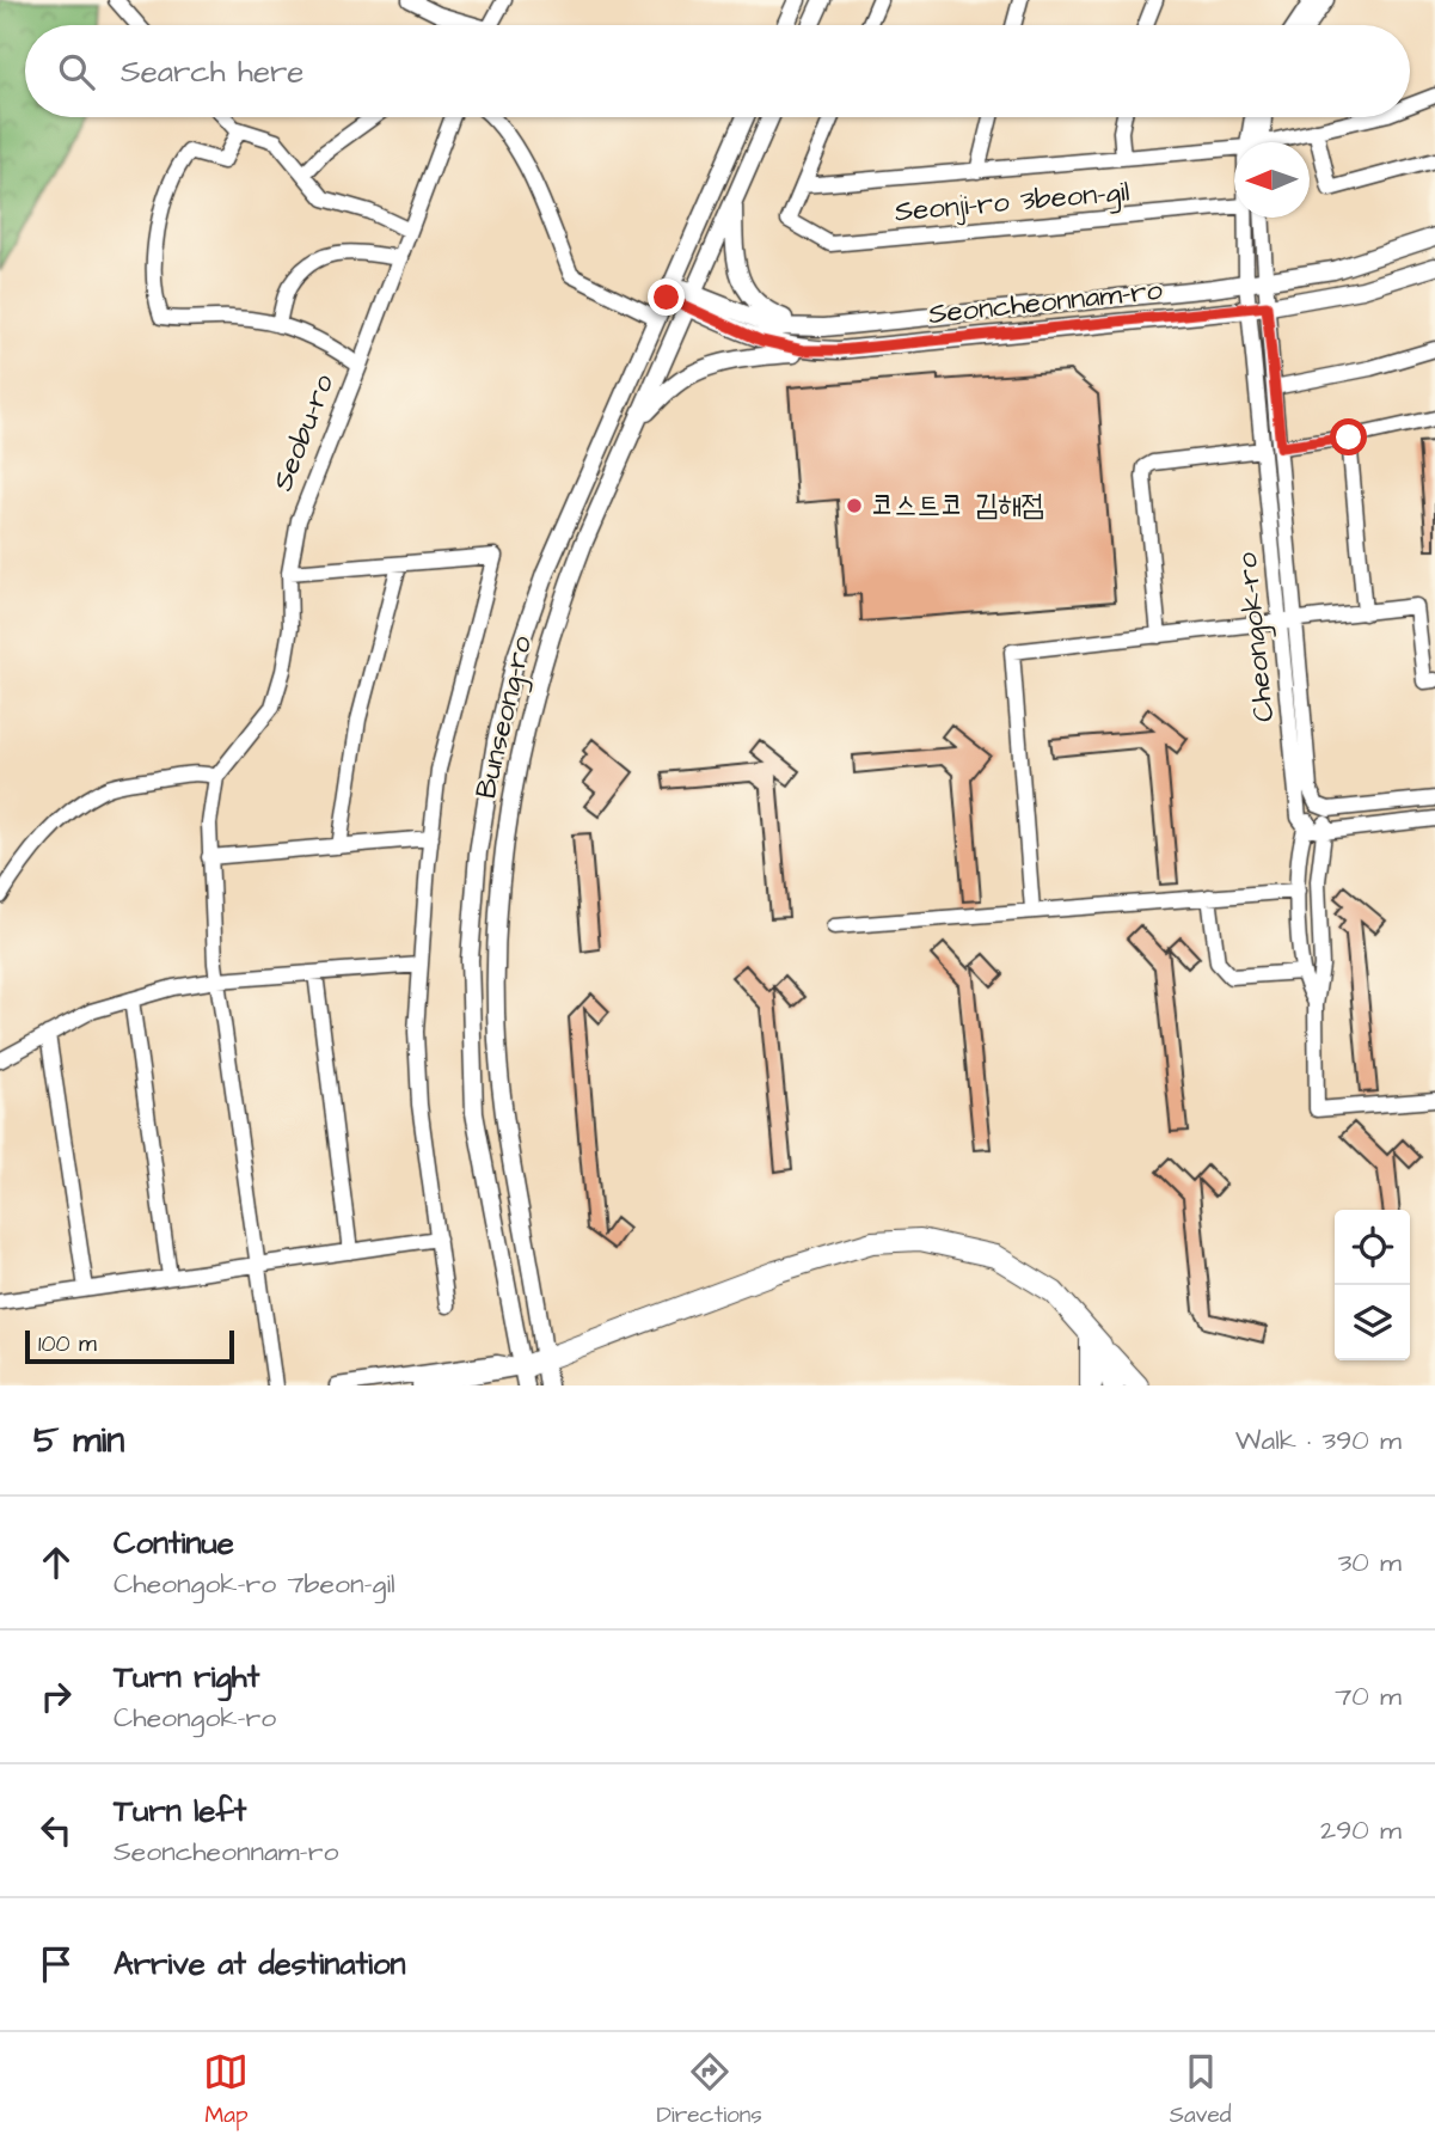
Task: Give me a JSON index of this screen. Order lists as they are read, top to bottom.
{
  "streets": {
    "main road": ["Seoncheonnam-ro", "Bunseong-ro"],
    "street": ["Seonji-ro 3beon-gil", "Seobu-ro", "Cheongok-ro"]
  },
  "crossings": [
    ["Seoncheonnam-ro", "Cheongok-ro"],
    ["Seoncheonnam-ro", "Bunseong-ro"]
  ],
  "places": ["코스트코 김해점"],
  "scale_bar": "100 m",
  "north": "left",
  "page": {
    "search": "Search here",
    "scale": "100 m",
    "heading": ["5 min", "Walk · 390 m"],
    "list": [
      ["Continue", "Cheongok-ro 7beon-gil", "30 m"],
      ["Turn right", "Cheongok-ro", "70 m"],
      ["Turn left", "Seoncheonnam-ro", "290 m"],
      "Arrive at destination"
    ],
    "nav": ["Map", "Directions", "Saved"]
  }
}
